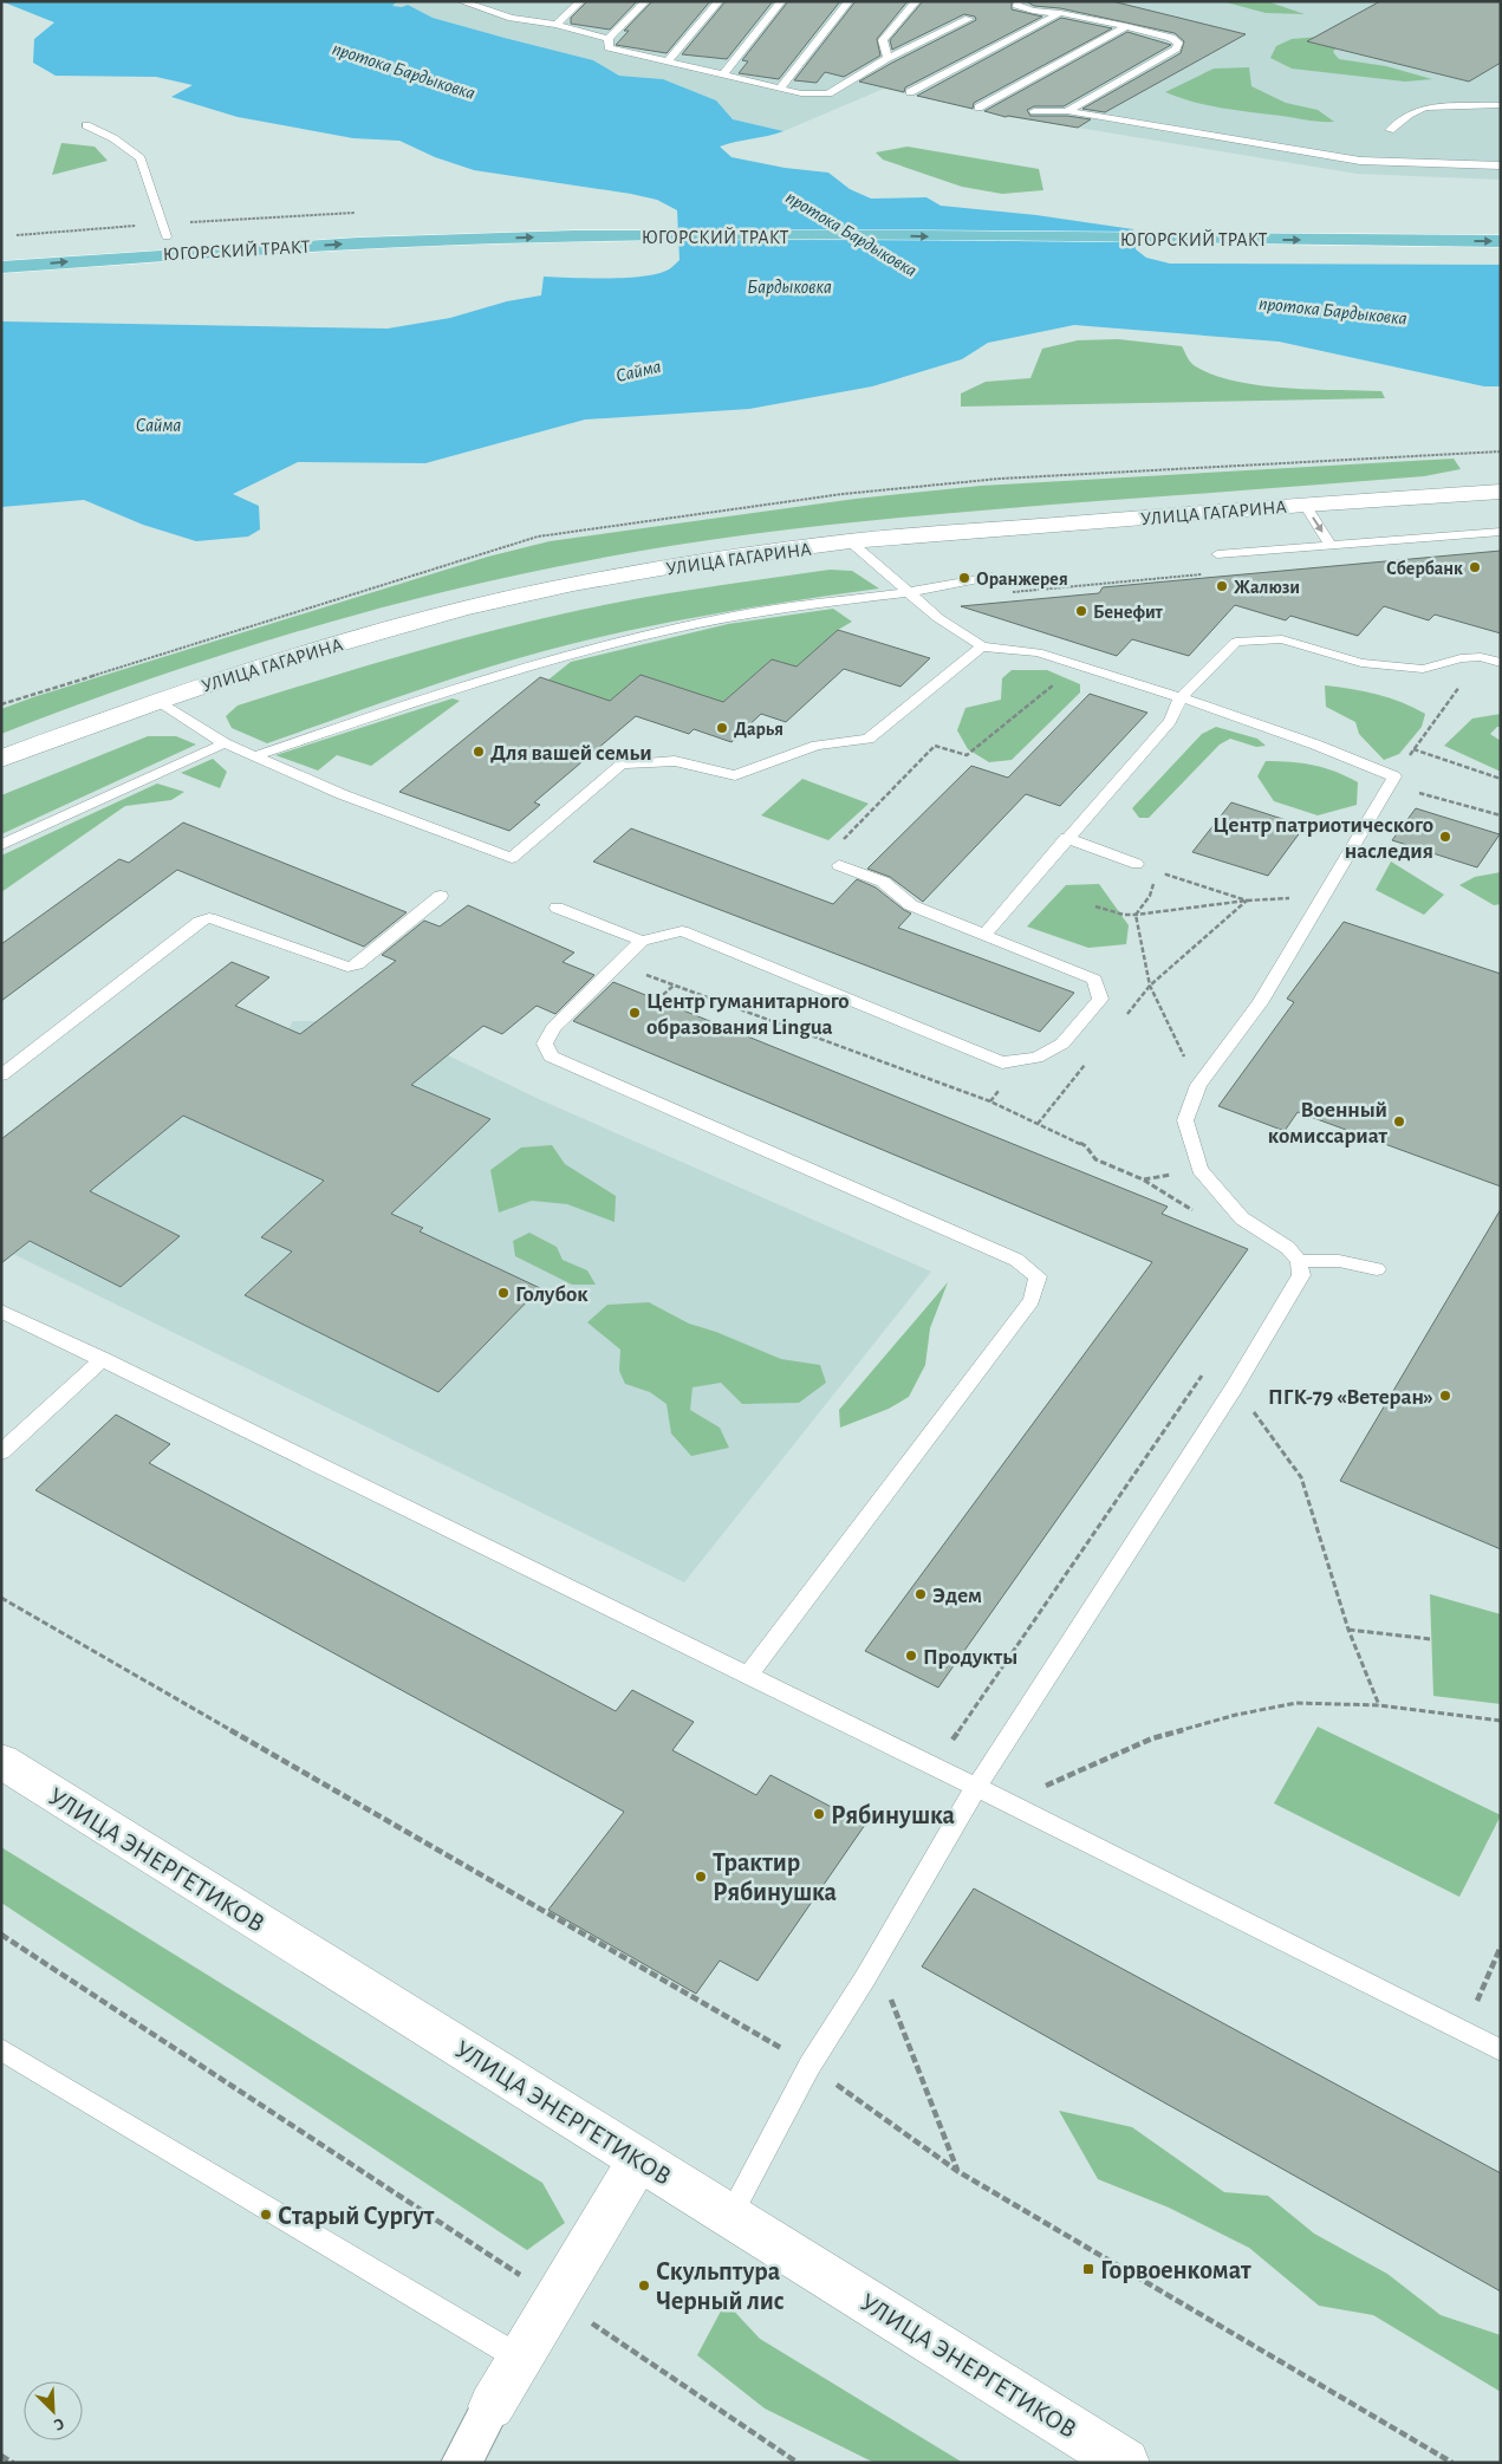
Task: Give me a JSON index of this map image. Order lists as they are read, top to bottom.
{
  "streets": {
    "main road": ["ЮГОРСКИЙ ТРАКТ", "УЛИЦА ГАГАРИНА", "УЛИЦА ЭНЕРГЕТИКОВ"]
  },
  "water": ["протока Бардыковка", "Бардыковка", "Сайма"],
  "places": {
    "other": [
      "Сбербанк",
      "Оранжерея",
      "Жалюзи",
      "Бенефит",
      "Дарья",
      "Для вашей семьи",
      "Центр патриотического наследия",
      "Центр гуманитарного образования Lingua",
      "Военный комиссариат",
      "Голубок",
      "ПГК-79 «Ветеран»",
      "Эдем",
      "Продукты",
      "Рябинушка",
      "Трактир Рябинушка",
      "Старый Сургут",
      "Скульптура Черный лис"
    ],
    "transit": ["Горвоенкомат"]
  },
  "north": "bottom right"
}
